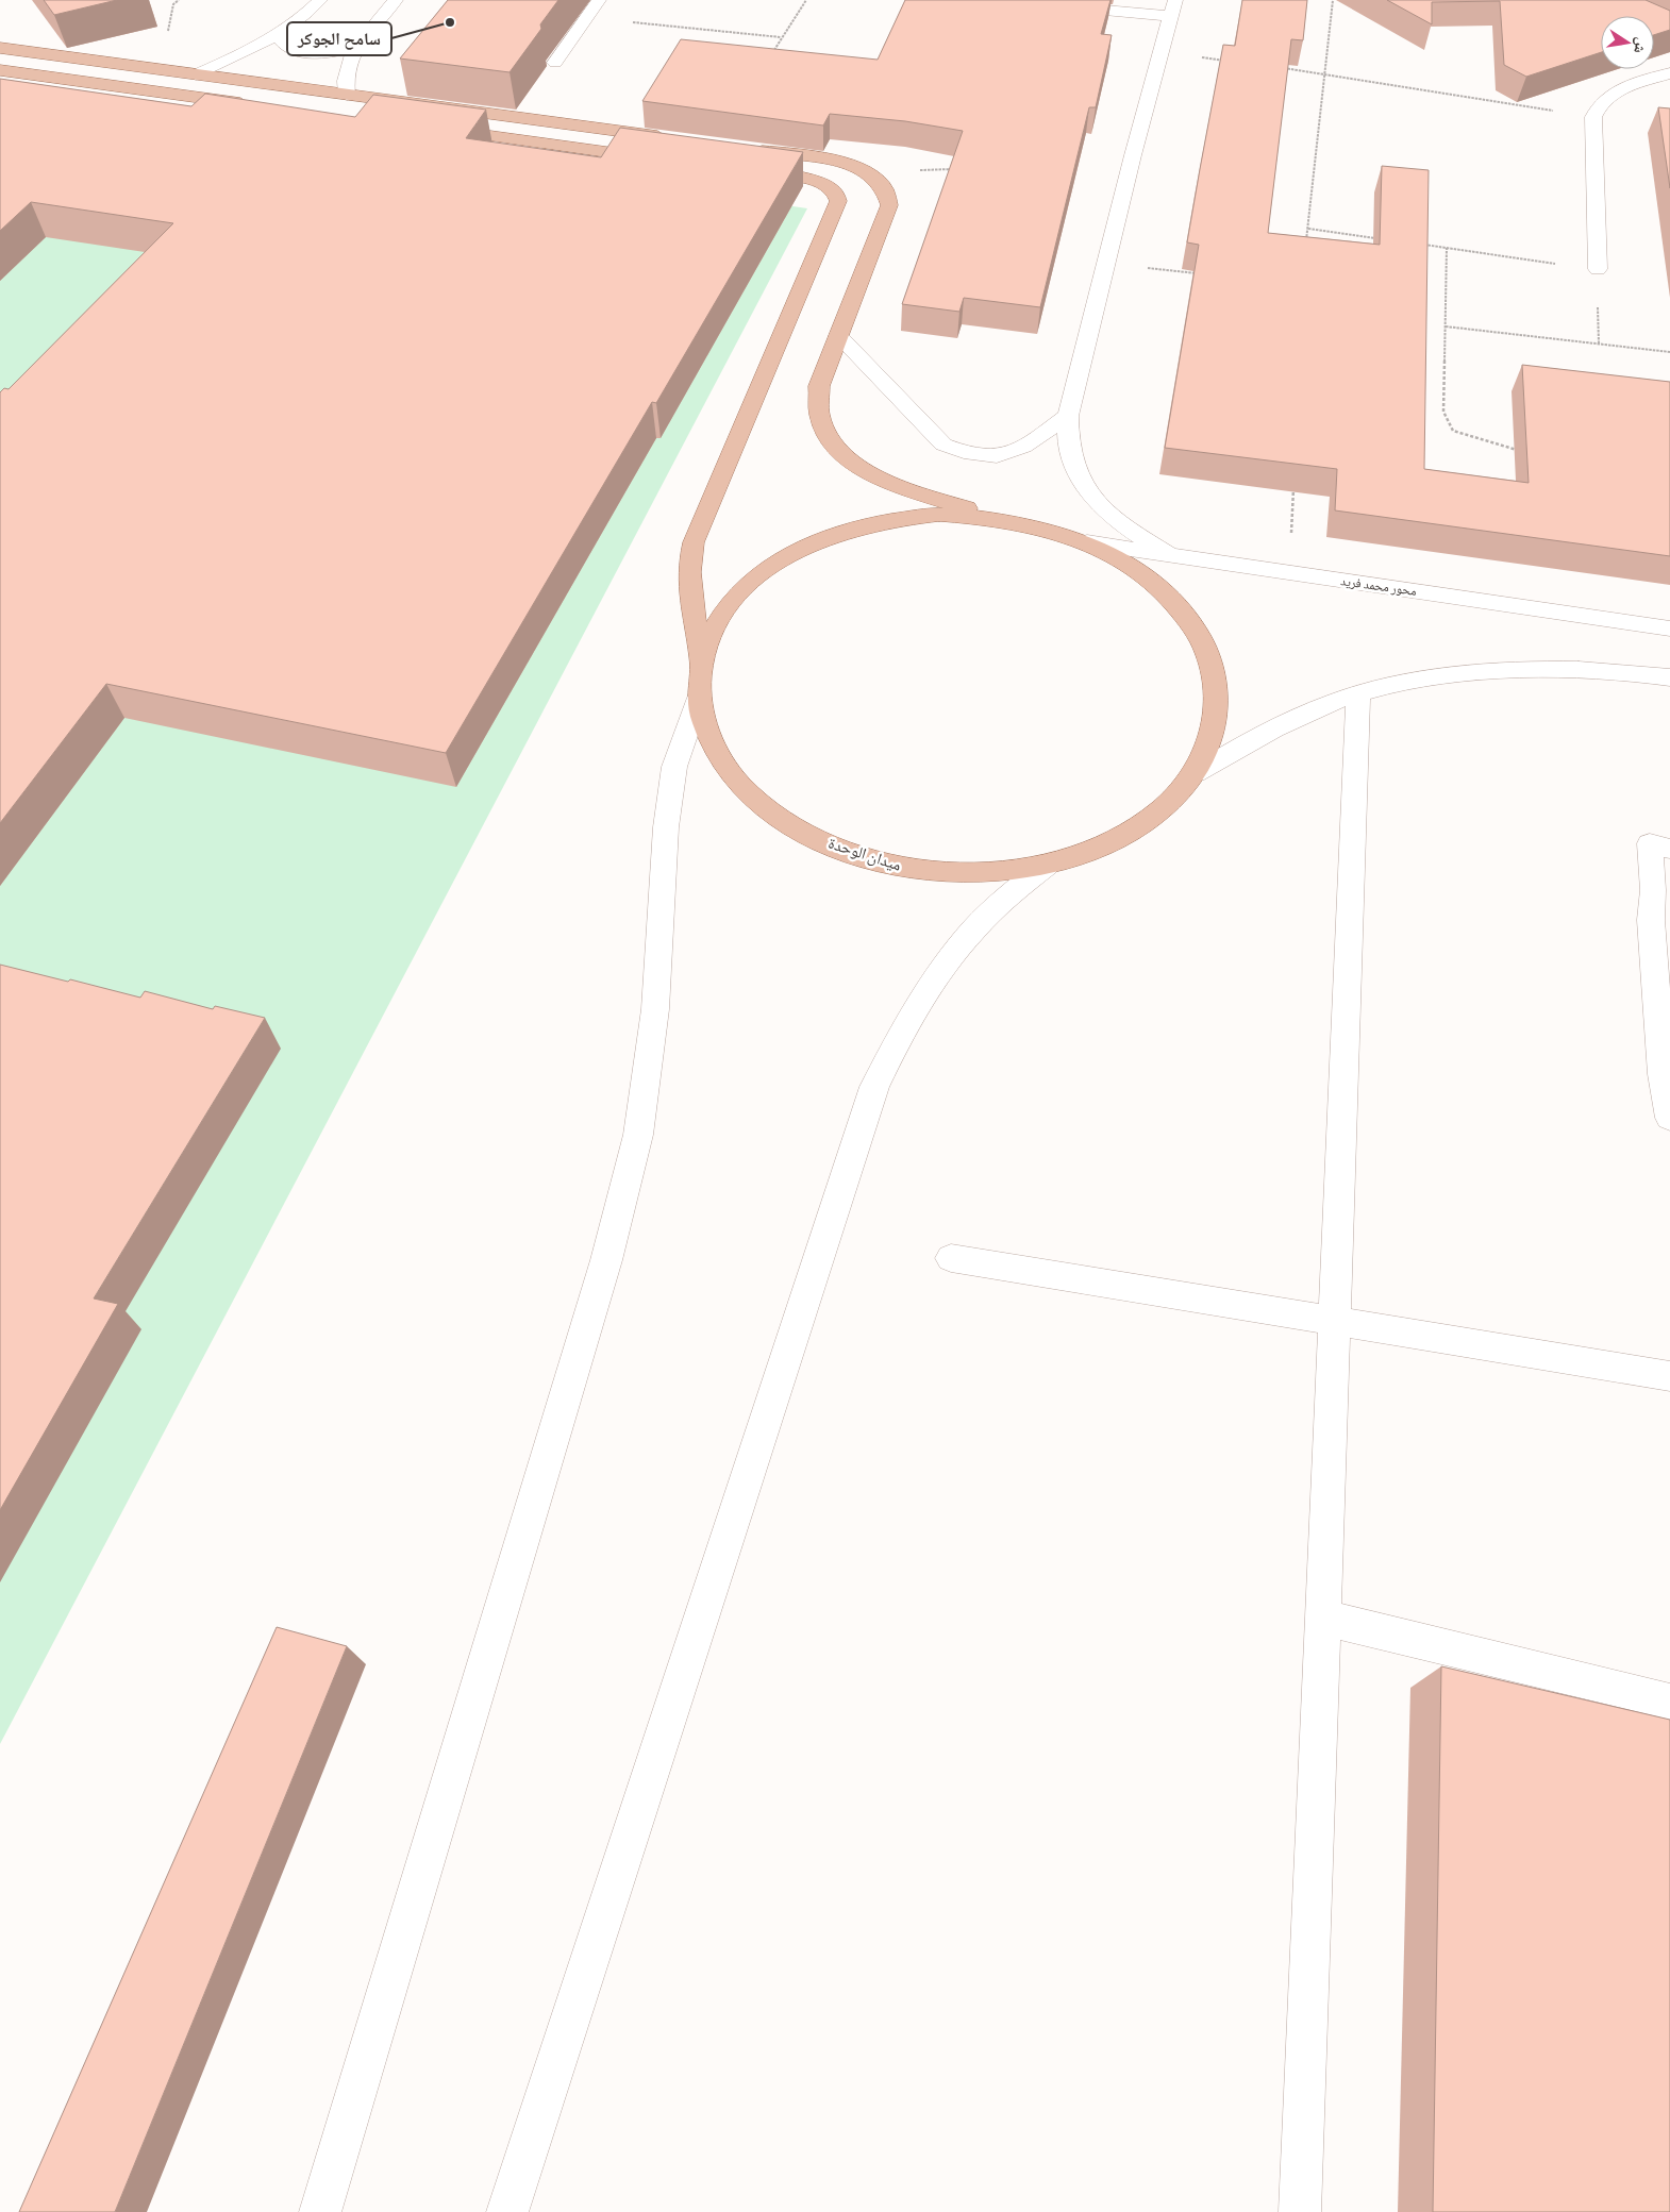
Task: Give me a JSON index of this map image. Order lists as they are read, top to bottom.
{
  "streets": {
    "main road": ["ميدان الوحدة"],
    "street": ["محور محمد فريد"]
  },
  "crossings": [
    ["محور محمد فريد", "ميدان الوحدة"]
  ],
  "places": ["سامح الجوكر"],
  "north": "right"
}
